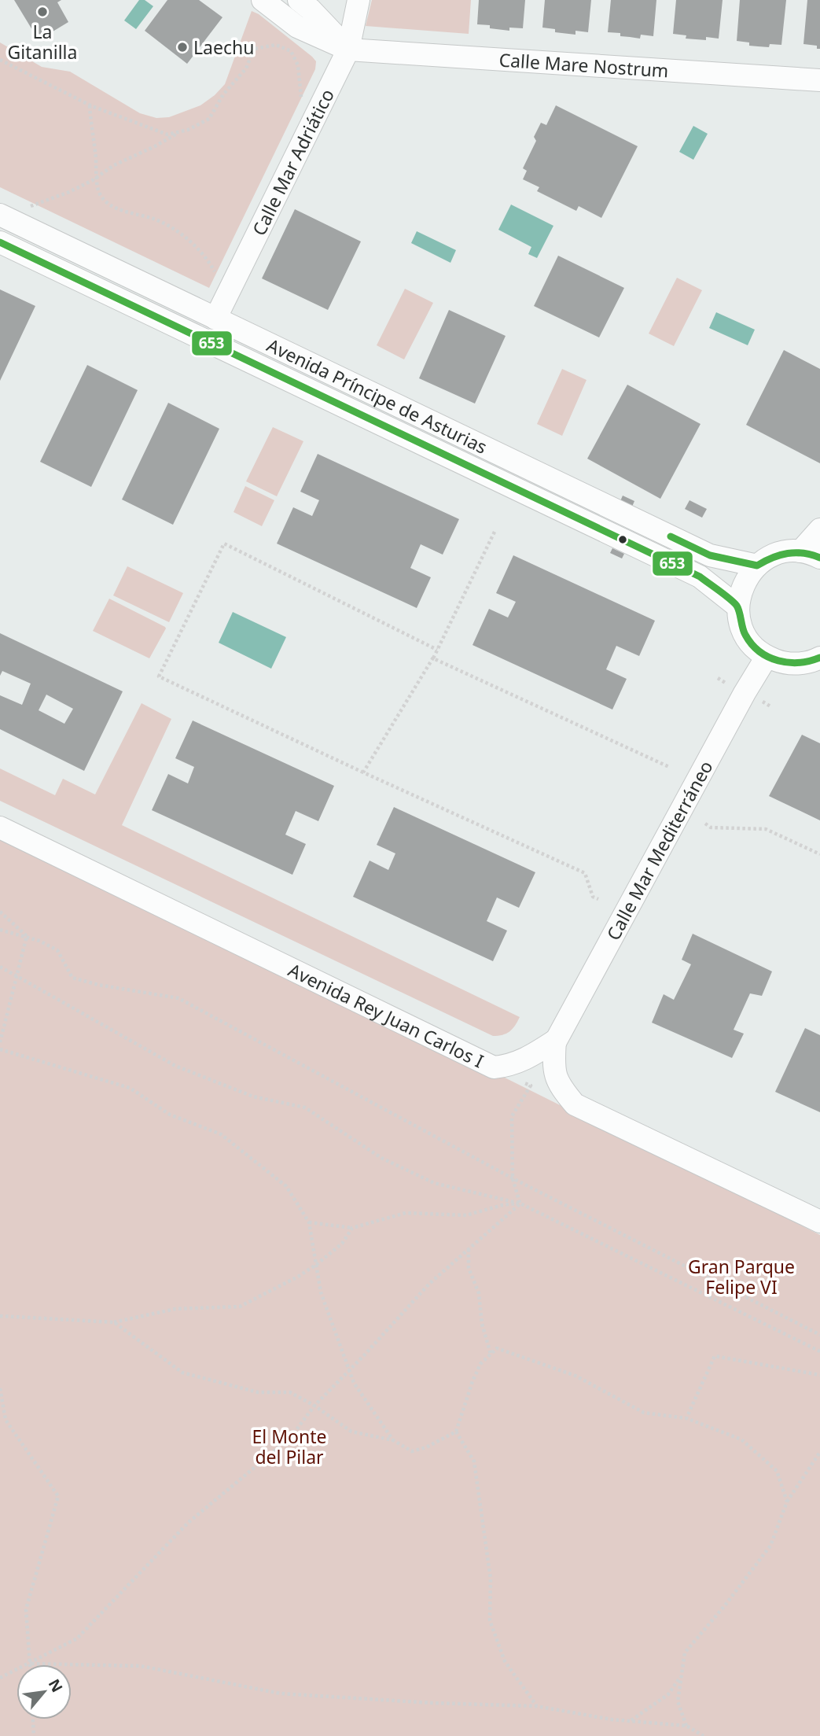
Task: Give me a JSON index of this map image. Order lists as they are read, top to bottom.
{
  "streets": {
    "street": [
      "Calle Mare Nostrum",
      "Calle Mar Adriático",
      "Avenida Príncipe de Asturias",
      "Calle Mar Mediterráneo",
      "Avenida Rey Juan Carlos I"
    ]
  },
  "crossings": [
    ["Calle Mare Nostrum", "Calle Mar Adriático"],
    ["Calle Mar Adriático", "Avenida Príncipe de Asturias"],
    ["Calle Mar Mediterráneo", "Avenida Rey Juan Carlos I"]
  ],
  "parks": ["Gran Parque Felipe VI", "El Monte del Pilar"],
  "places": ["La Gitanilla", "Laechu"],
  "lines": ["transit line 653"],
  "north": "top right"
}
